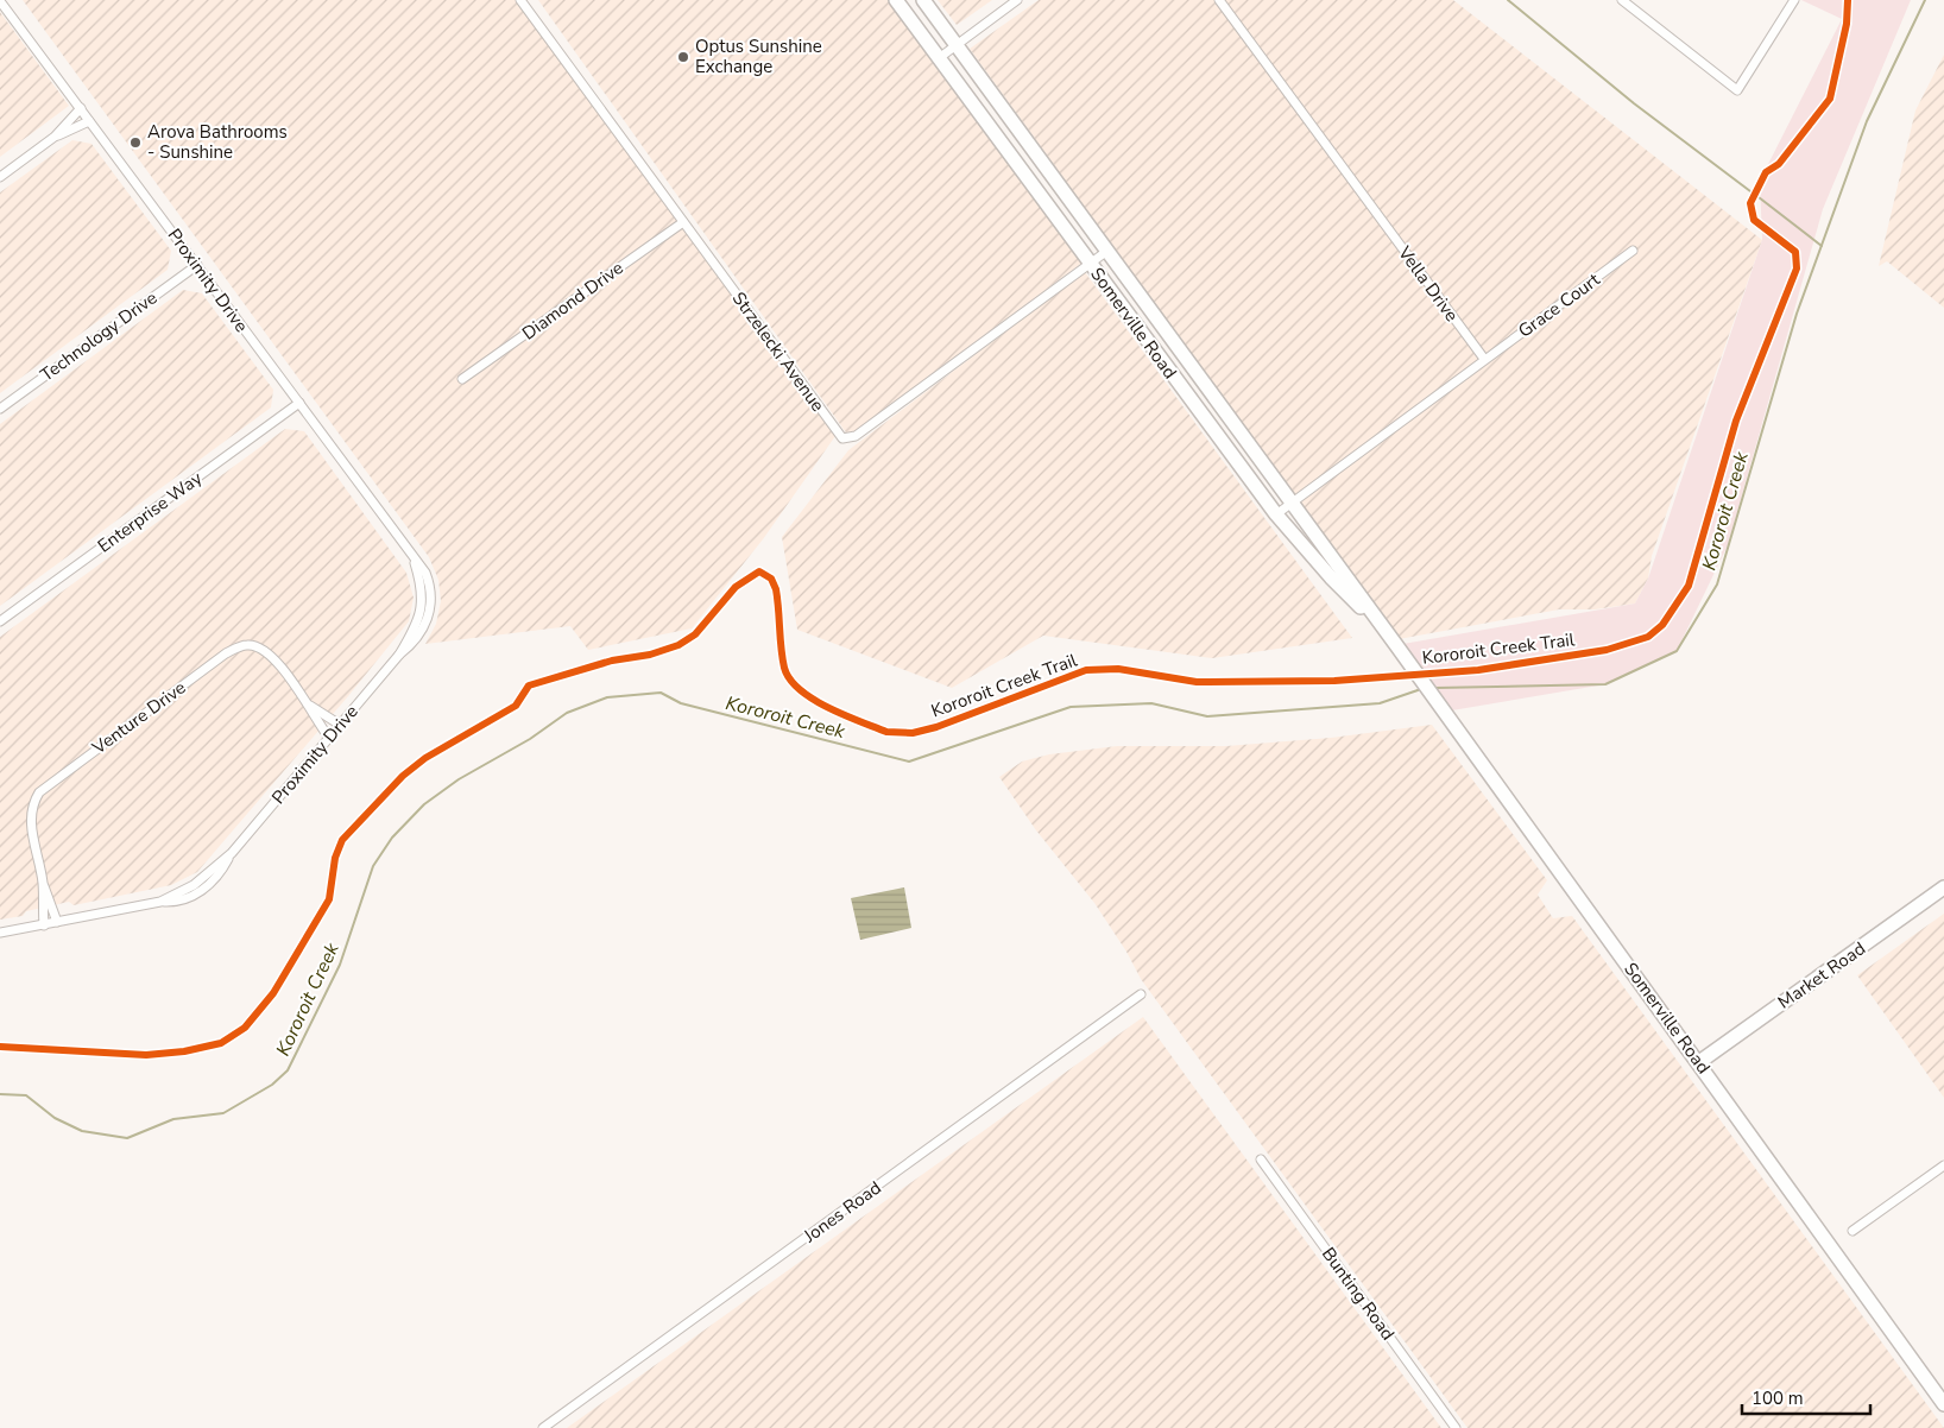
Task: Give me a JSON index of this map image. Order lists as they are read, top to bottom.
{
  "streets": {
    "main road": ["Somerville Road", "Market Road"],
    "street": [
      "Proximity Drive",
      "Vella Drive",
      "Diamond Drive",
      "Grace Court",
      "Technology Drive",
      "Strzelecki Avenue",
      "Enterprise Way",
      "Venture Drive",
      "Jones Road",
      "Bunting Road"
    ],
    "cycle path": ["Kororoit Creek Trail"]
  },
  "crossings": [
    ["Proximity Drive", "Technology Drive"],
    ["Proximity Drive", "Enterprise Way"],
    ["Proximity Drive", "Venture Drive"],
    ["Vella Drive", "Grace Court"],
    ["Diamond Drive", "Strzelecki Avenue"],
    ["Somerville Road", "Strzelecki Avenue"],
    ["Somerville Road", "Market Road"]
  ],
  "water": ["Kororoit Creek"],
  "places": ["Optus Sunshine Exchange", "Arova Bathrooms - Sunshine"],
  "scale_bar": "100 m"
}
